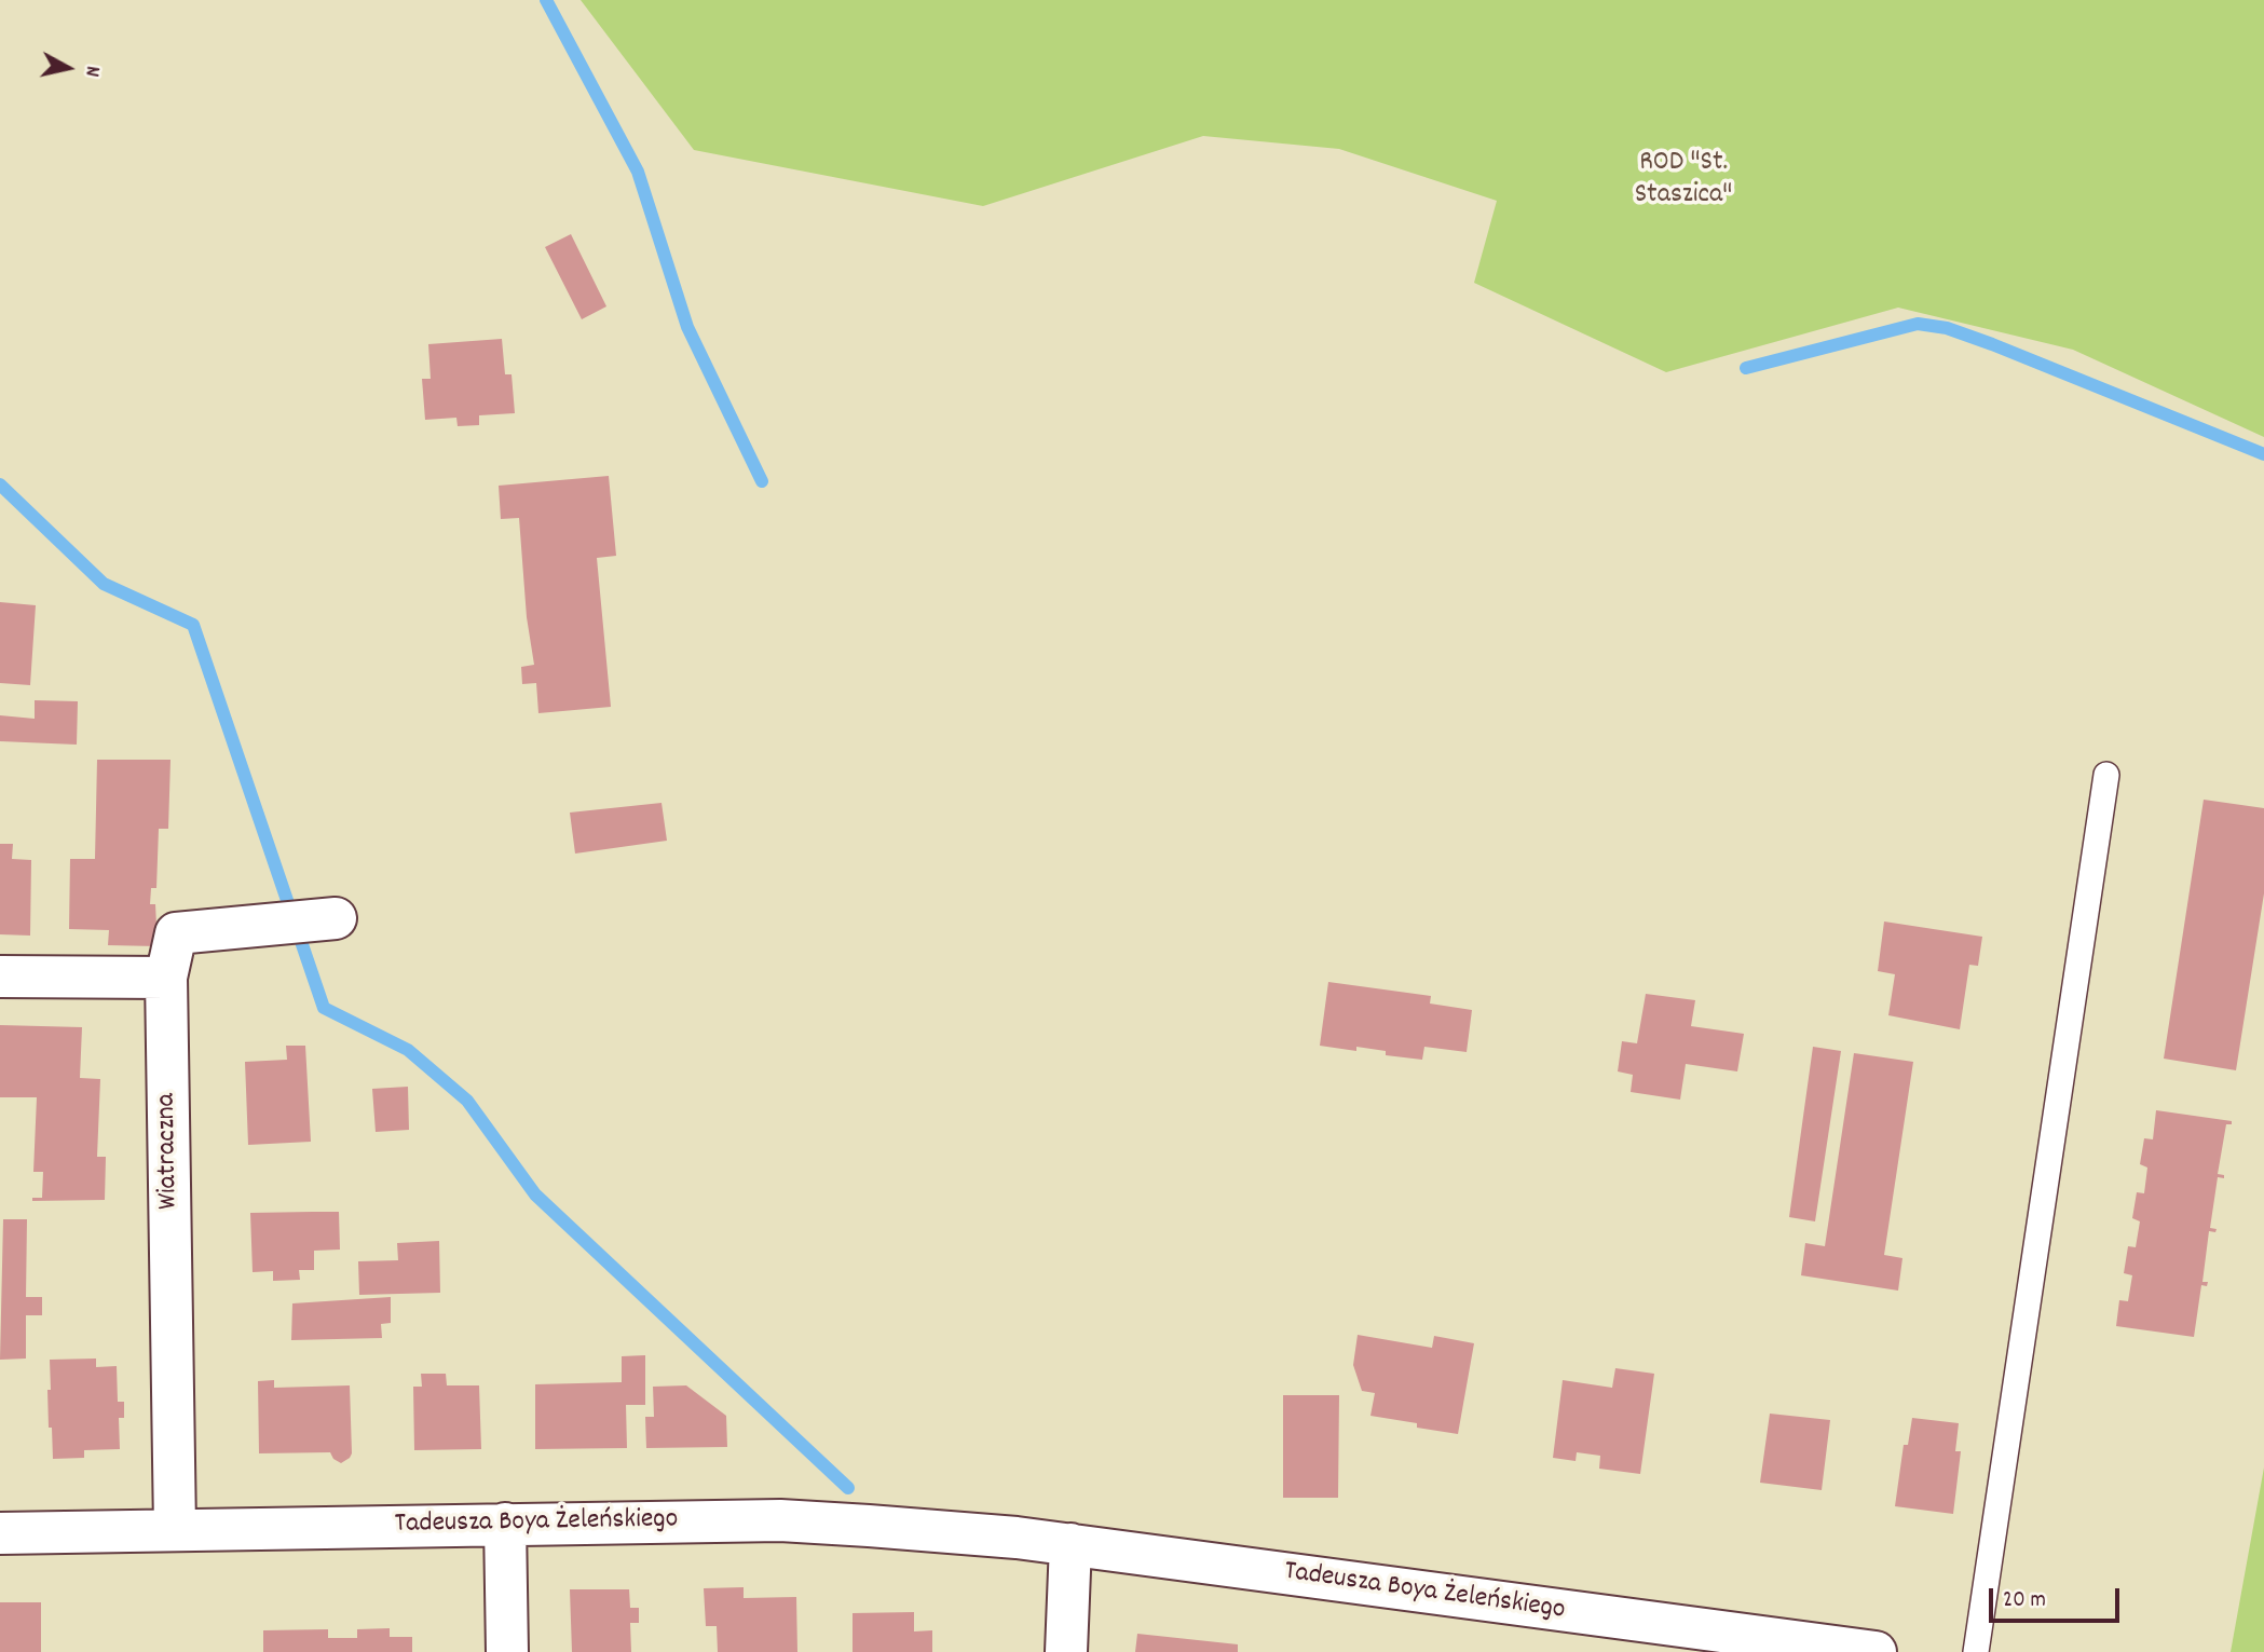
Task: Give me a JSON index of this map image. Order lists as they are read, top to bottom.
{
  "streets": {
    "street": ["Wiatraczna", "Tadeusza Boya Żeleńskiego"]
  },
  "crossings": [
    ["Wiatraczna", "Tadeusza Boya Żeleńskiego"]
  ],
  "parks": ["ROD \"St. Staszica\""],
  "scale_bar": "20 m",
  "north": "right"
}
